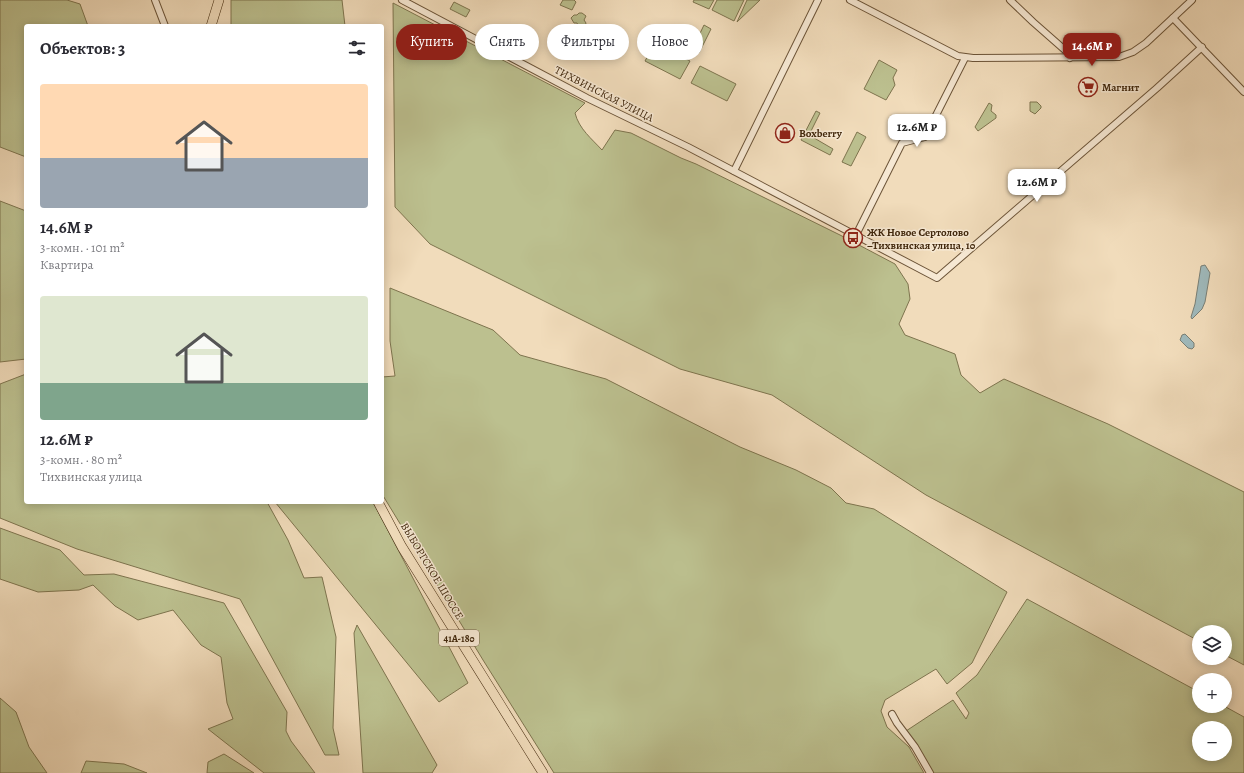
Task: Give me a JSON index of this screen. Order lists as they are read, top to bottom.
{
  "streets": {
    "main road": ["ВЫБОРГСКОЕ ШОССЕ", "41А-180"],
    "street": ["ТИХВИНСКАЯ УЛИЦА"]
  },
  "places": {
    "supermarket": ["Магнит"],
    "shop": ["Boxberry"],
    "bus stop": ["ЖК Новое Сертолово –Тихвинская улица, 10"]
  },
  "page": {
    "chip": [
      "Купить",
      "Снять",
      "Фильтры",
      "Новое"
    ],
    "heading": "Объектов: 3",
    "price": ["14.6M ₽", "12.6M ₽", "12.6M ₽"],
    "list": [
      {
        "name": "14.6M ₽",
        "note": "3-комн. · 101 m² · Квартира"
      },
      {
        "name": "12.6M ₽",
        "note": "3-комн. · 80 m² · Тихвинская улица"
      }
    ],
    "map_buttons": ["+", "−"]
  }
}
